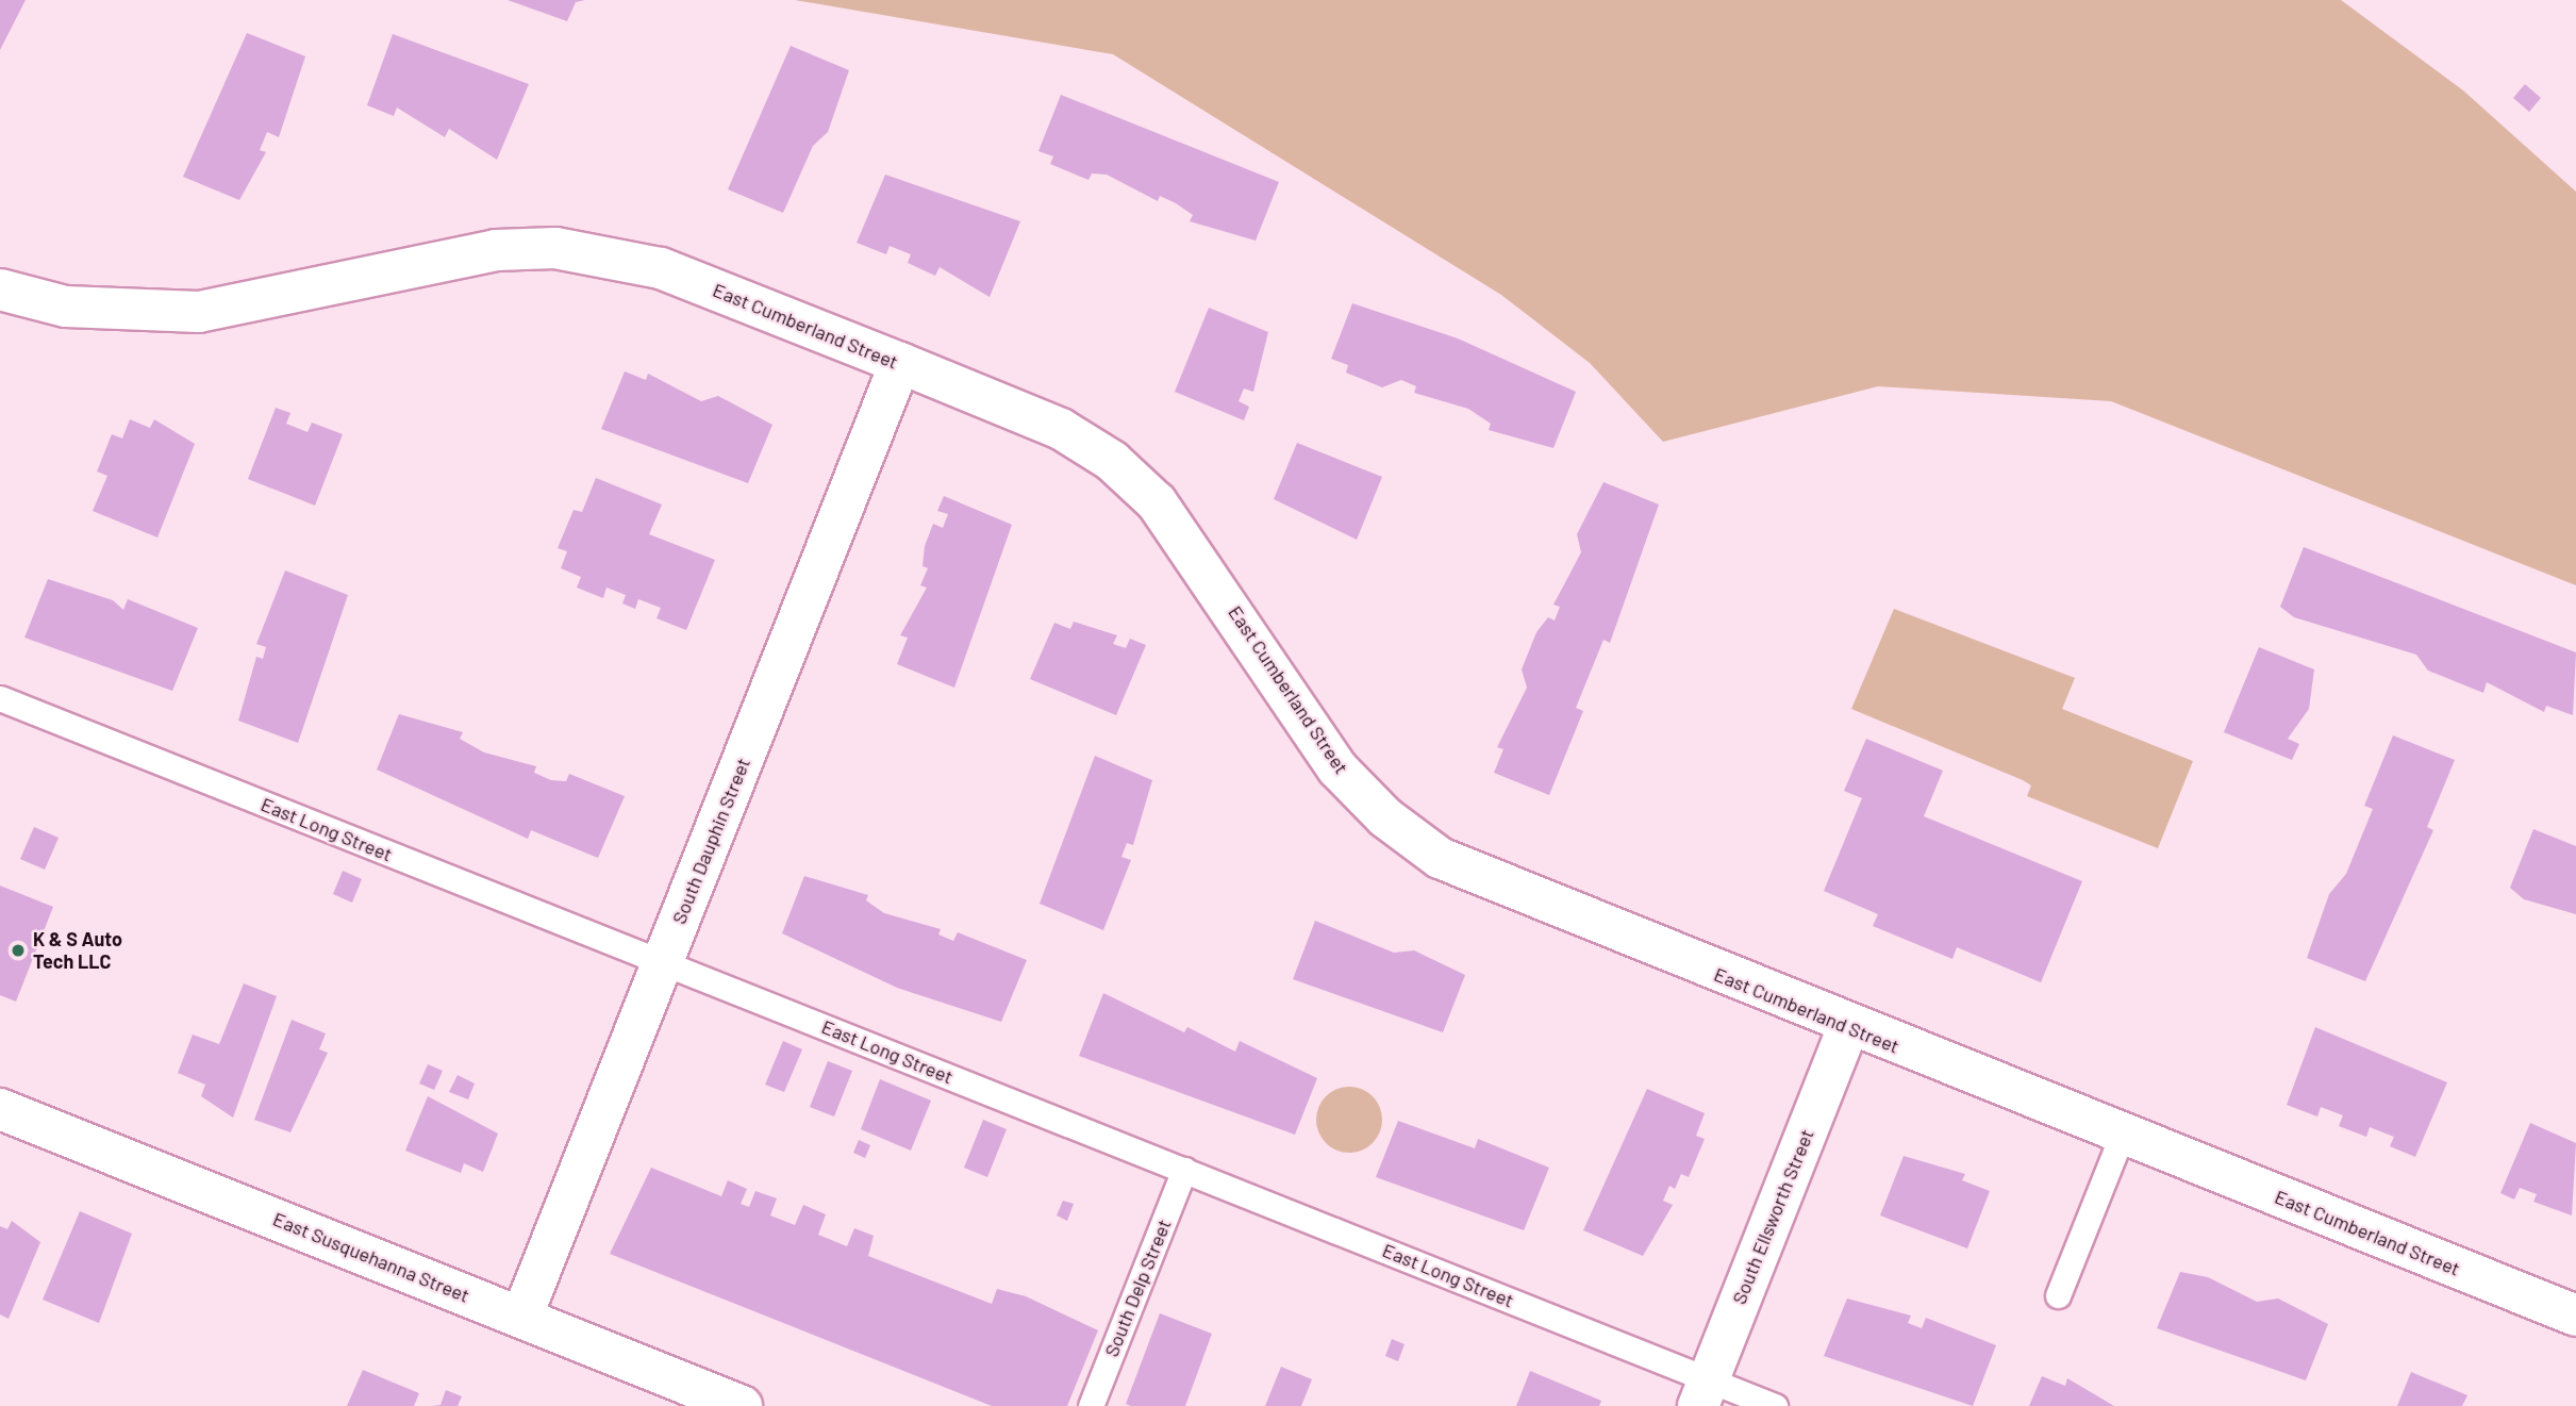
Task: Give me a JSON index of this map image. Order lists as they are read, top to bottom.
{
  "streets": {
    "street": [
      "East Cumberland Street",
      "South Dauphin Street",
      "South Ellsworth Street",
      "East Susquehanna Street"
    ],
    "lane": ["East Long Street", "South Delp Street"]
  },
  "crossings": [
    ["East Cumberland Street", "South Dauphin Street"],
    ["East Cumberland Street", "South Ellsworth Street"],
    ["East Long Street", "South Dauphin Street"],
    ["East Long Street", "South Ellsworth Street"],
    ["East Long Street", "South Delp Street"],
    ["South Dauphin Street", "East Susquehanna Street"]
  ],
  "places": ["K & S Auto Tech LLC"]
}
